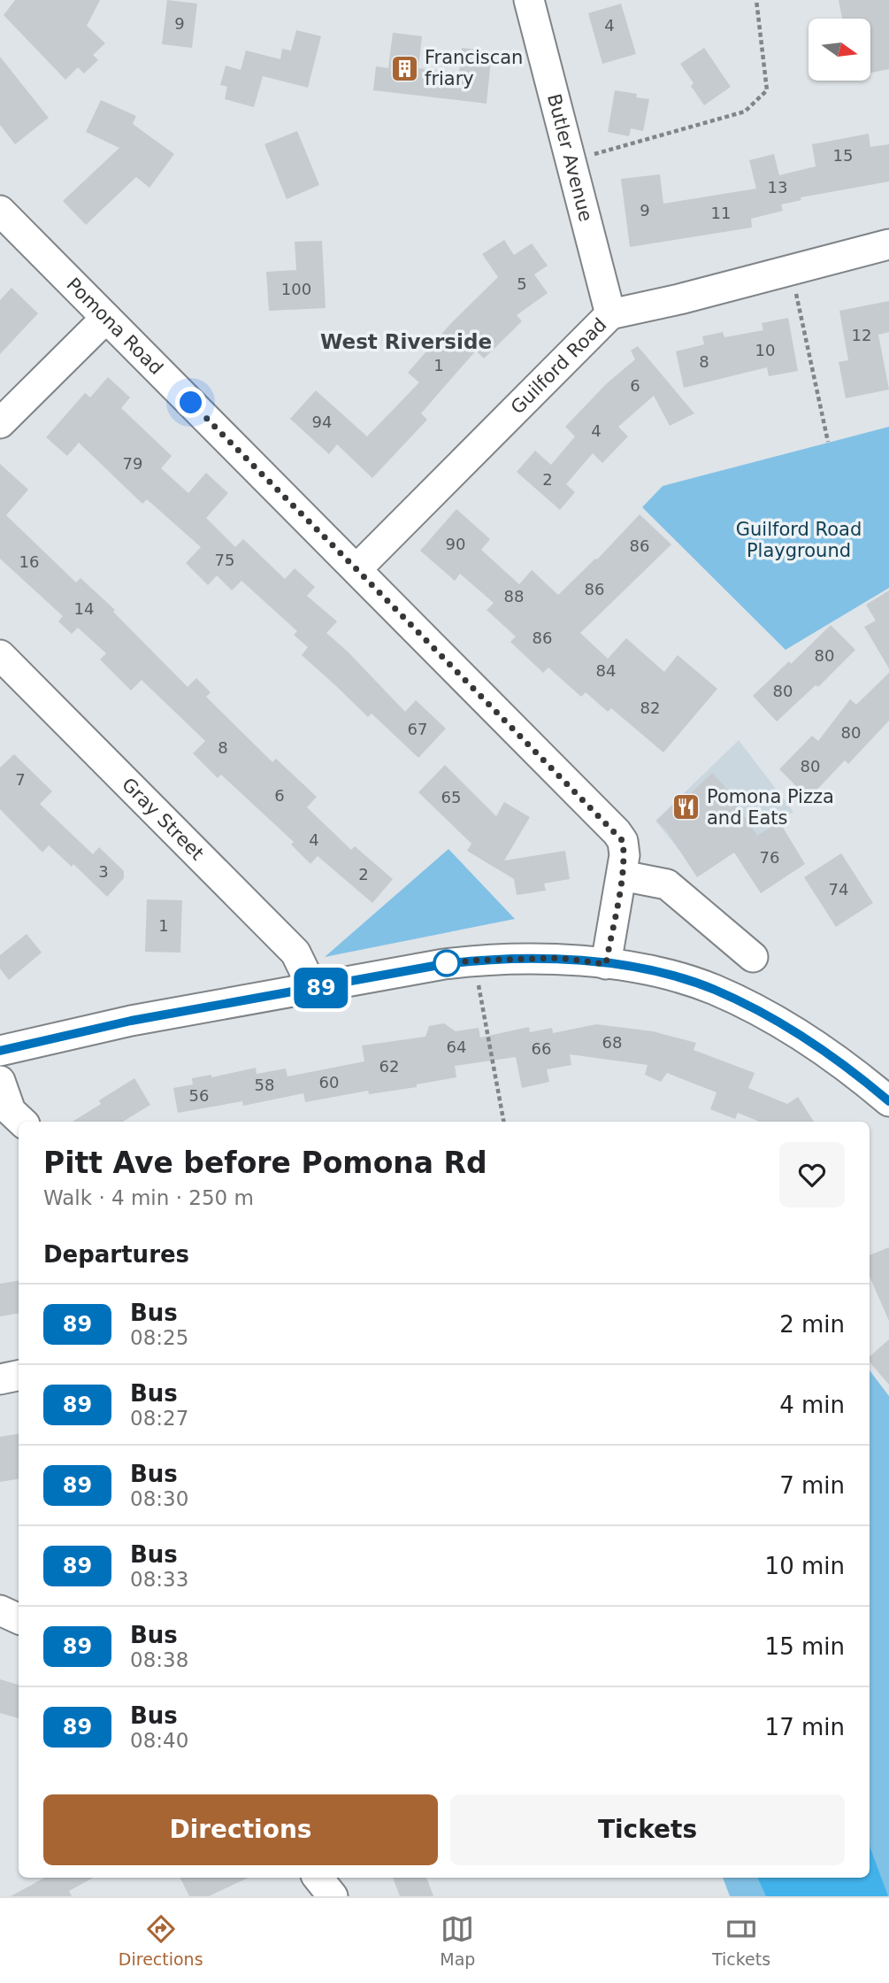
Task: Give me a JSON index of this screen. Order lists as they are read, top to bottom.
{
  "streets": {
    "street": [
      "Butler Avenue",
      "Pomona Road",
      "Guilford Road",
      "Gray Street"
    ]
  },
  "crossings": [
    ["Butler Avenue", "Guilford Road"],
    ["Pomona Road", "Guilford Road"]
  ],
  "districts": ["West Riverside"],
  "parks": ["Guilford Road Playground"],
  "places": {
    "building": ["Franciscan friary"],
    "restaurant": ["Pomona Pizza and Eats"]
  },
  "lines": ["bus line 89"],
  "house_numbers": [
    "9",
    "4",
    "15",
    "13",
    "9",
    "11",
    "5",
    "100",
    "12",
    "10",
    "8",
    "1",
    "6",
    "94",
    "4",
    "79",
    "2",
    "90",
    "86",
    "75",
    "16",
    "86",
    "88",
    "14",
    "86",
    "80",
    "84",
    "80",
    "82",
    "67",
    "80",
    "8",
    "80",
    "7",
    "6",
    "65",
    "4",
    "76",
    "3",
    "2",
    "74",
    "1",
    "68",
    "64",
    "66",
    "62",
    "60",
    "58",
    "56"
  ],
  "north": "right",
  "page": {
    "on_map": "89",
    "heading": [
      ["Pitt Ave before Pomona Rd", "Walk · 4 min · 250 m"],
      "Departures"
    ],
    "list": [
      {
        "mark": "89",
        "name": "Bus",
        "note": "08:25",
        "value": "2 min"
      },
      {
        "mark": "89",
        "name": "Bus",
        "note": "08:27",
        "value": "4 min"
      },
      {
        "mark": "89",
        "name": "Bus",
        "note": "08:30",
        "value": "7 min"
      },
      {
        "mark": "89",
        "name": "Bus",
        "note": "08:33",
        "value": "10 min"
      },
      {
        "mark": "89",
        "name": "Bus",
        "note": "08:38",
        "value": "15 min"
      },
      {
        "mark": "89",
        "name": "Bus",
        "note": "08:40",
        "value": "17 min"
      }
    ],
    "buttons": ["Directions", "Tickets"],
    "tabs": ["Directions", "Map", "Tickets"]
  }
}
